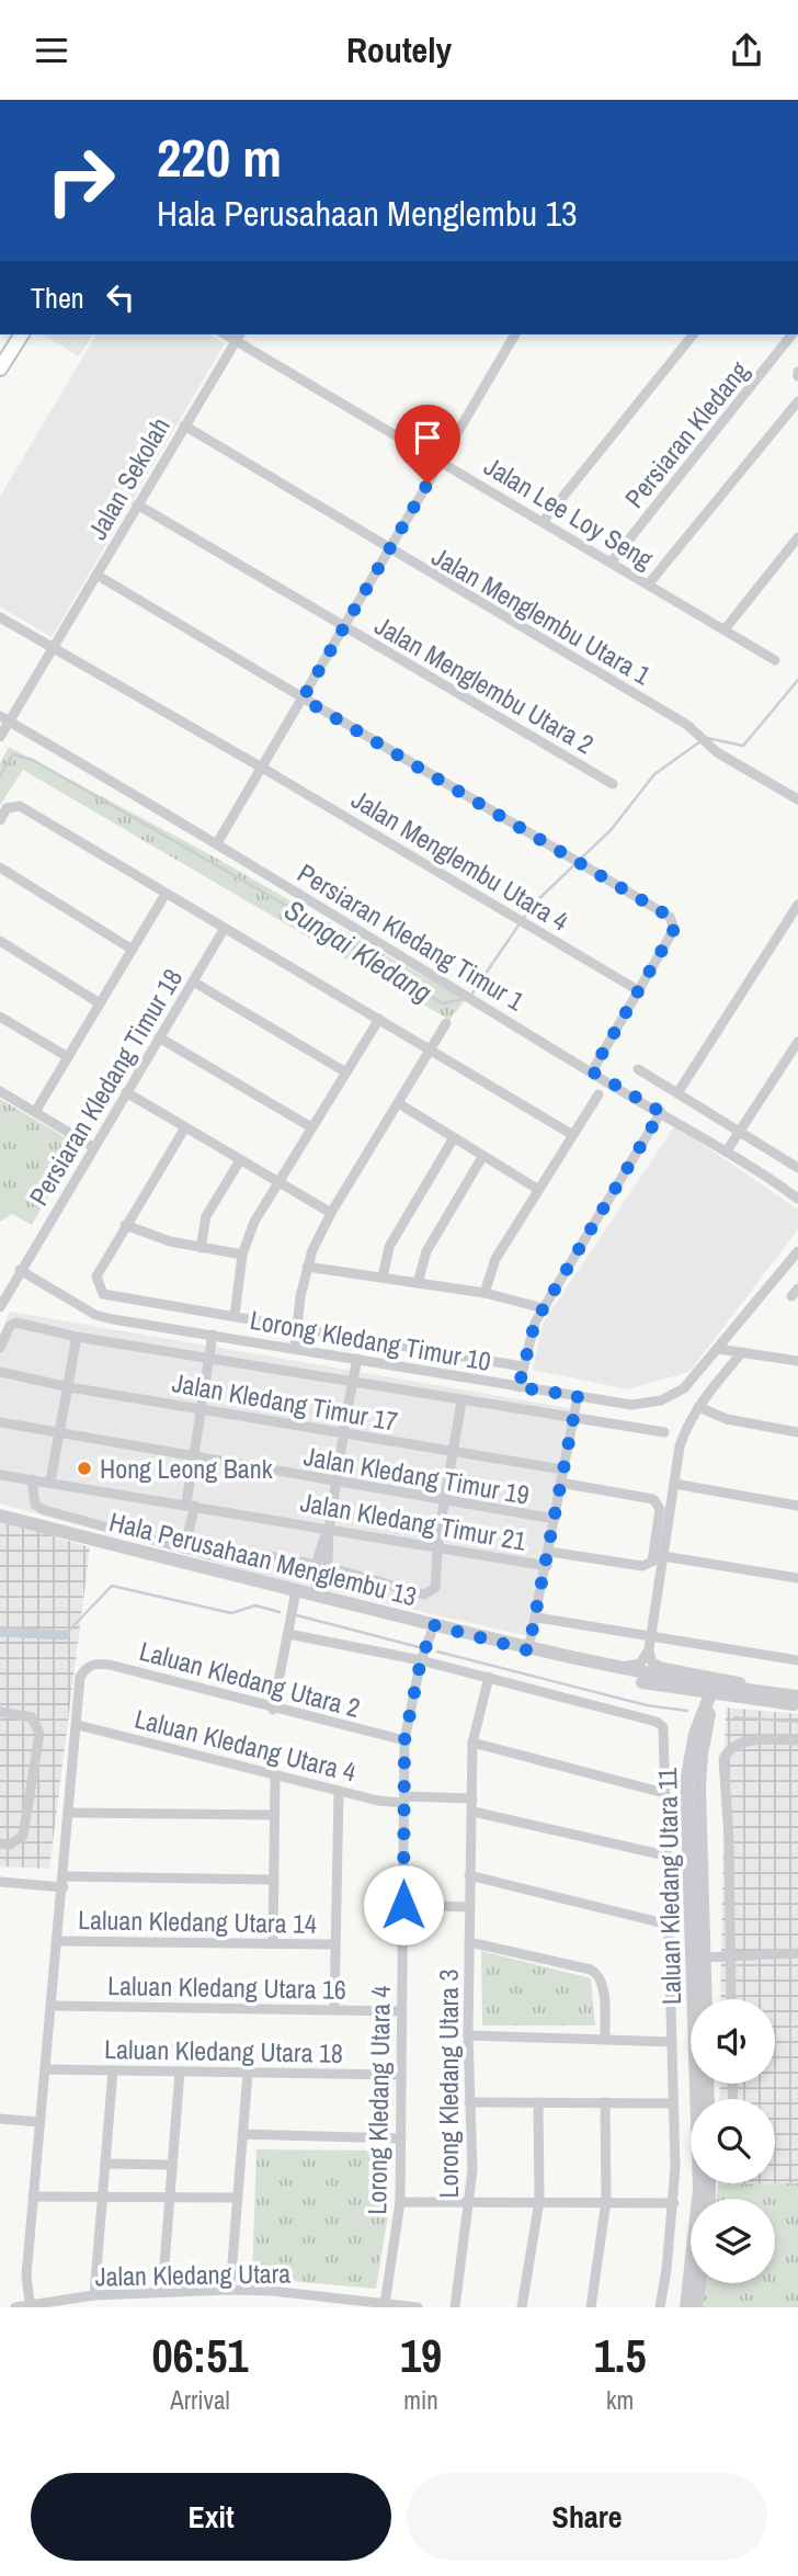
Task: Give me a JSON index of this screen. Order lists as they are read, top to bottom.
{
  "streets": {
    "street": [
      "Persiaran Kledang",
      "Jalan Sekolah",
      "Jalan Lee Loy Seng",
      "Jalan Menglembu Utara 1",
      "Jalan Menglembu Utara 2",
      "Jalan Menglembu Utara 4",
      "Persiaran Kledang Timur 1",
      "Persiaran Kledang Timur 18",
      "Lorong Kledang Timur 10",
      "Jalan Kledang Timur 17",
      "Jalan Kledang Timur 19",
      "Jalan Kledang Timur 21",
      "Hala Perusahaan Menglembu 13",
      "Laluan Kledang Utara 2",
      "Laluan Kledang Utara 4",
      "Laluan Kledang Utara 11",
      "Laluan Kledang Utara 14",
      "Laluan Kledang Utara 16",
      "Laluan Kledang Utara 18",
      "Lorong Kledang Utara 3",
      "Lorong Kledang Utara 4",
      "Jalan Kledang Utara"
    ]
  },
  "crossings": [
    ["Persiaran Kledang", "Jalan Lee Loy Seng"],
    ["Jalan Sekolah", "Jalan Lee Loy Seng"],
    ["Jalan Sekolah", "Jalan Menglembu Utara 1"],
    ["Jalan Sekolah", "Jalan Menglembu Utara 2"],
    ["Jalan Sekolah", "Jalan Menglembu Utara 4"],
    ["Jalan Sekolah", "Persiaran Kledang Timur 1"],
    ["Persiaran Kledang Timur 18", "Lorong Kledang Timur 10"],
    ["Hala Perusahaan Menglembu 13", "Laluan Kledang Utara 11"],
    ["Hala Perusahaan Menglembu 13", "Lorong Kledang Utara 4"],
    ["Laluan Kledang Utara 2", "Laluan Kledang Utara 4"],
    ["Laluan Kledang Utara 2", "Lorong Kledang Utara 4"],
    ["Laluan Kledang Utara 4", "Lorong Kledang Utara 3"],
    ["Laluan Kledang Utara 4", "Lorong Kledang Utara 4"],
    ["Laluan Kledang Utara 16", "Lorong Kledang Utara 4"],
    ["Laluan Kledang Utara 18", "Lorong Kledang Utara 4"],
    ["Lorong Kledang Utara 4", "Jalan Kledang Utara"]
  ],
  "water": ["Sungai Kledang"],
  "places": ["Hong Leong Bank"],
  "page": {
    "header": "Routely",
    "turn": ["220 m", "Hala Perusahaan Menglembu 13"],
    "then": "Then",
    "eta": [
      "06:51",
      "Arrival",
      "19",
      "min",
      "1.5",
      "km"
    ],
    "buttons": ["Exit", "Share"]
  }
}
